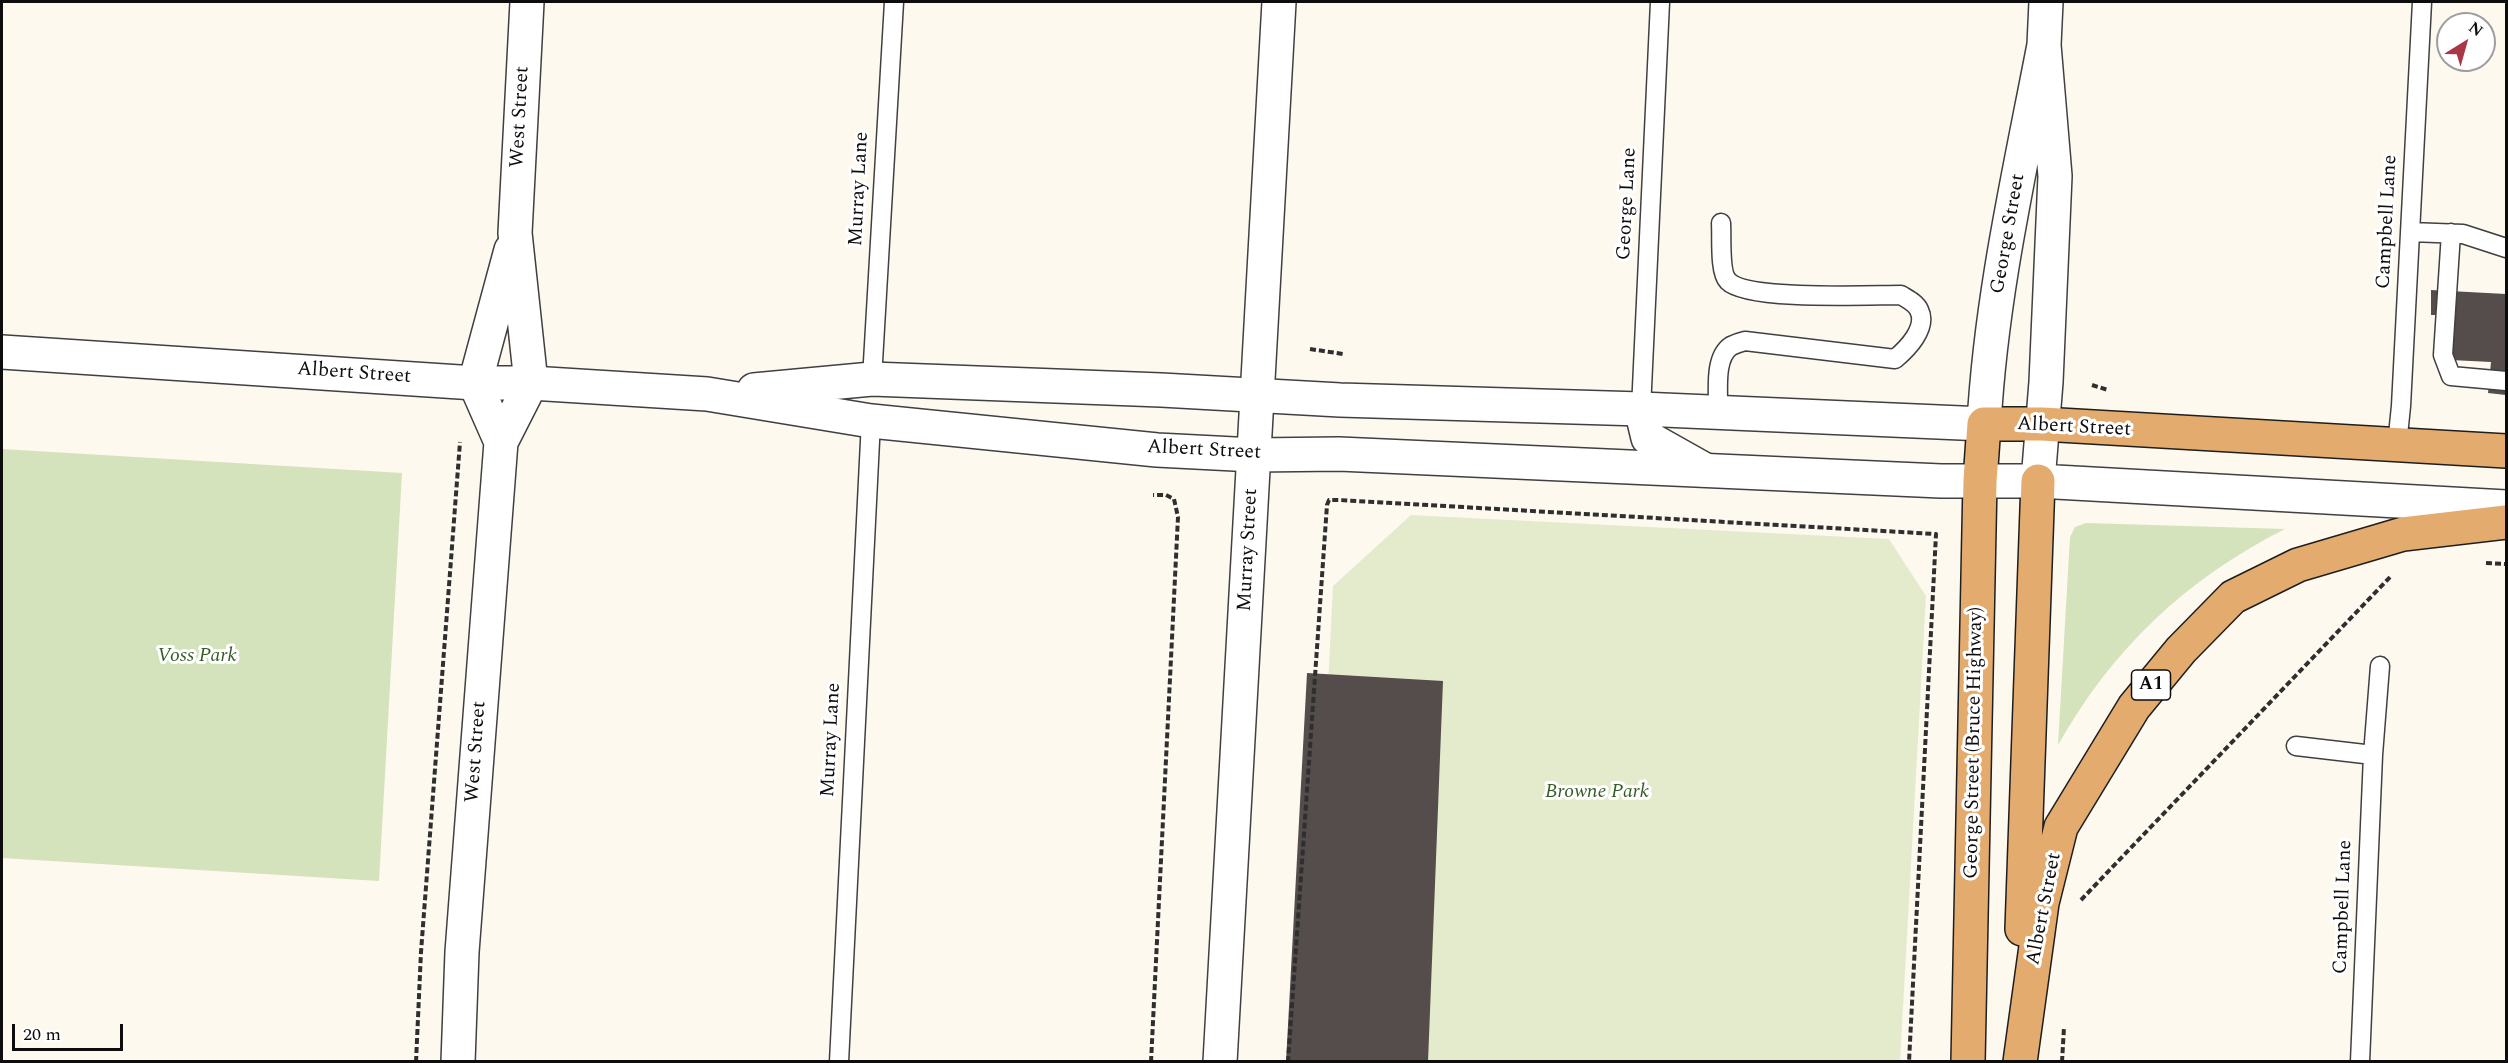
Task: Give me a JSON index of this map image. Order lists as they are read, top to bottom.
{
  "streets": {
    "highway": ["Albert Street", "A1", "George Street (Bruce Highway)"],
    "street": ["West Street", "George Street", "Murray Street"],
    "lane": ["Murray Lane", "George Lane", "Campbell Lane"]
  },
  "crossings": [
    ["West Street", "Albert Street"],
    ["Murray Lane", "Albert Street"],
    ["George Lane", "Albert Street"],
    ["Campbell Lane", "Albert Street"],
    ["George Street", "Albert Street"],
    ["George Street", "A1"],
    ["George Street", "George Street (Bruce Highway)"],
    ["Albert Street", "Murray Street"],
    ["Albert Street", "A1"],
    ["Albert Street", "George Street (Bruce Highway)"]
  ],
  "parks": ["Voss Park", "Browne Park"],
  "scale_bar": "20 m",
  "north": "top right"
}
